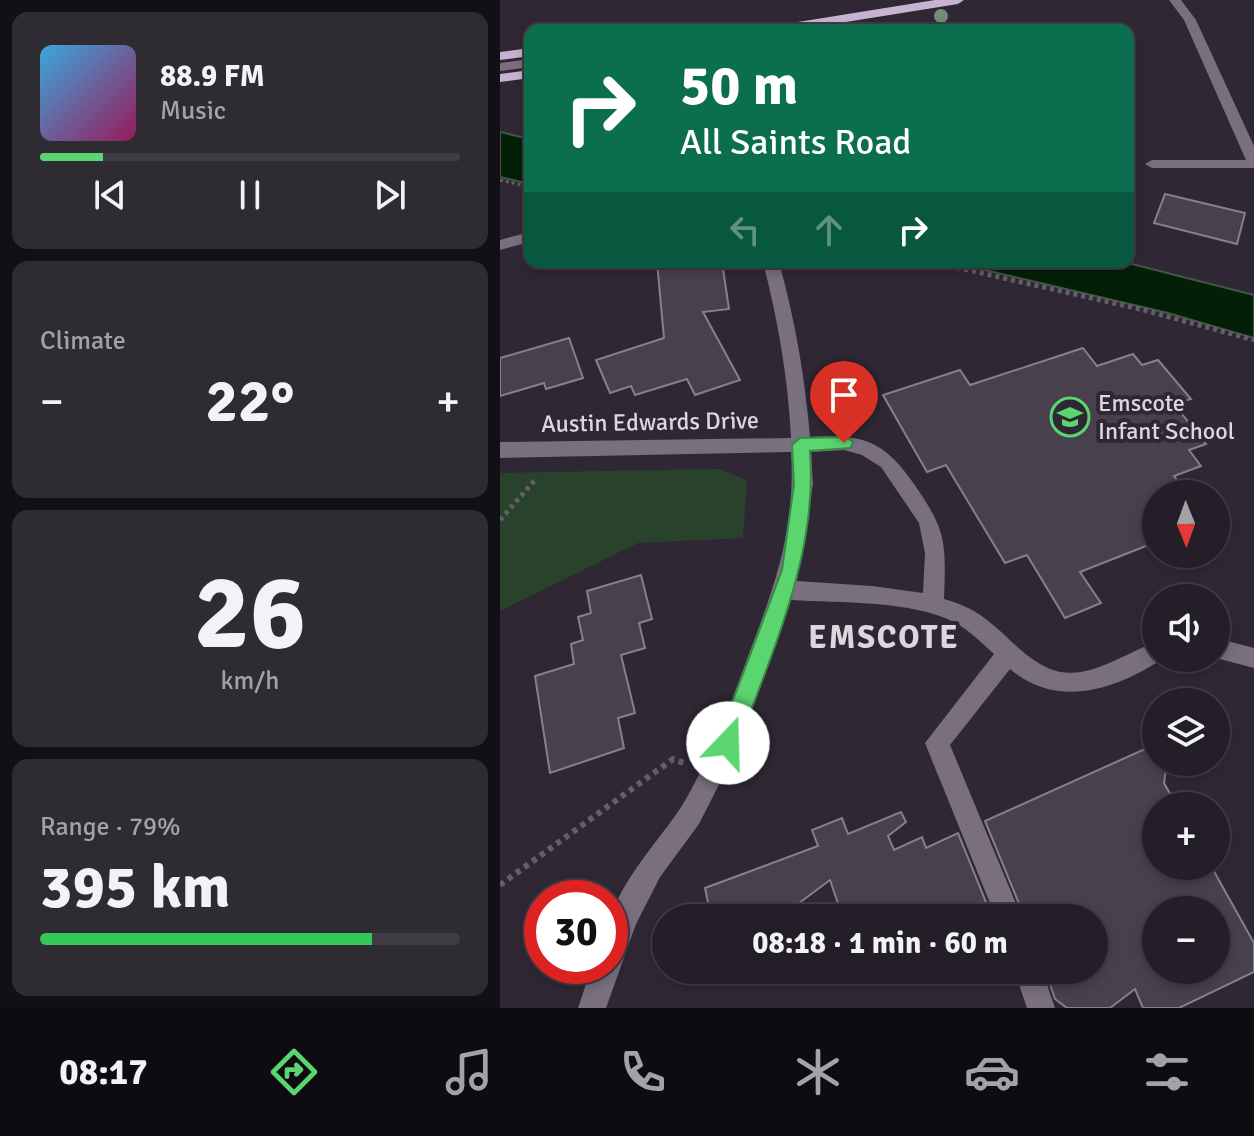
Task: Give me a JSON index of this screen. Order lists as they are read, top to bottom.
{
  "streets": {
    "street": ["Austin Edwards Drive"]
  },
  "districts": ["EMSCOTE"],
  "places": {
    "school or university": ["Emscote Infant School"]
  },
  "north": "bottom",
  "page": {
    "turn": ["50 m", "All Saints Road"],
    "song": ["88.9 FM", "Music"],
    "tile": [
      "Climate",
      ["26", "km/h"],
      ["Range · 79%", "395 km"]
    ],
    "heat": ["−", "22°", "+"],
    "map_buttons": ["+", "−"],
    "limit": "30",
    "trip": "08:18 · 1 min · 60 m",
    "tabs": "08:17"
  }
}
